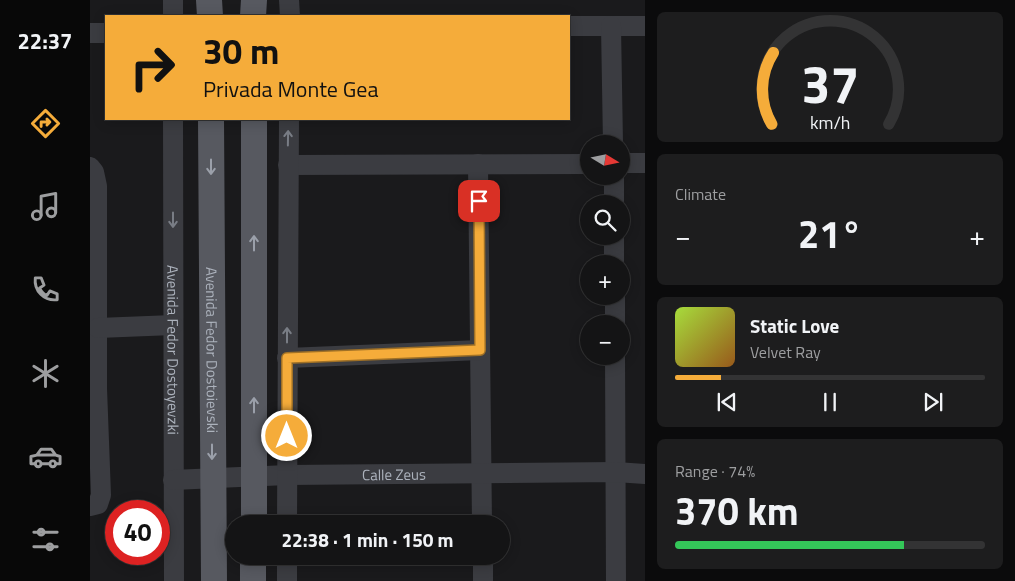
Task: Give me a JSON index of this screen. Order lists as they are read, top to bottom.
{
  "streets": {
    "main road": ["Avenida Fedor Dostoievski"],
    "street": ["Avenida Fedor Dostoyevzki", "Calle Zeus"]
  },
  "crossings": [
    ["Avenida Fedor Dostoyevzki", "Calle Zeus"],
    ["Avenida Fedor Dostoievski", "Calle Zeus"]
  ],
  "north": "right",
  "page": {
    "tabs": "22:37",
    "turn": ["30 m", "Privada Monte Gea"],
    "map_buttons": ["+", "−"],
    "tile": [
      "Climate",
      ["Range · 74%", "370 km"]
    ],
    "heat": ["−", "21°", "+"],
    "song": ["Static Love", "Velvet Ray"],
    "limit": "40",
    "trip": "22:38 · 1 min · 150 m",
    "gauge": ["37", "km/h"]
  }
}
